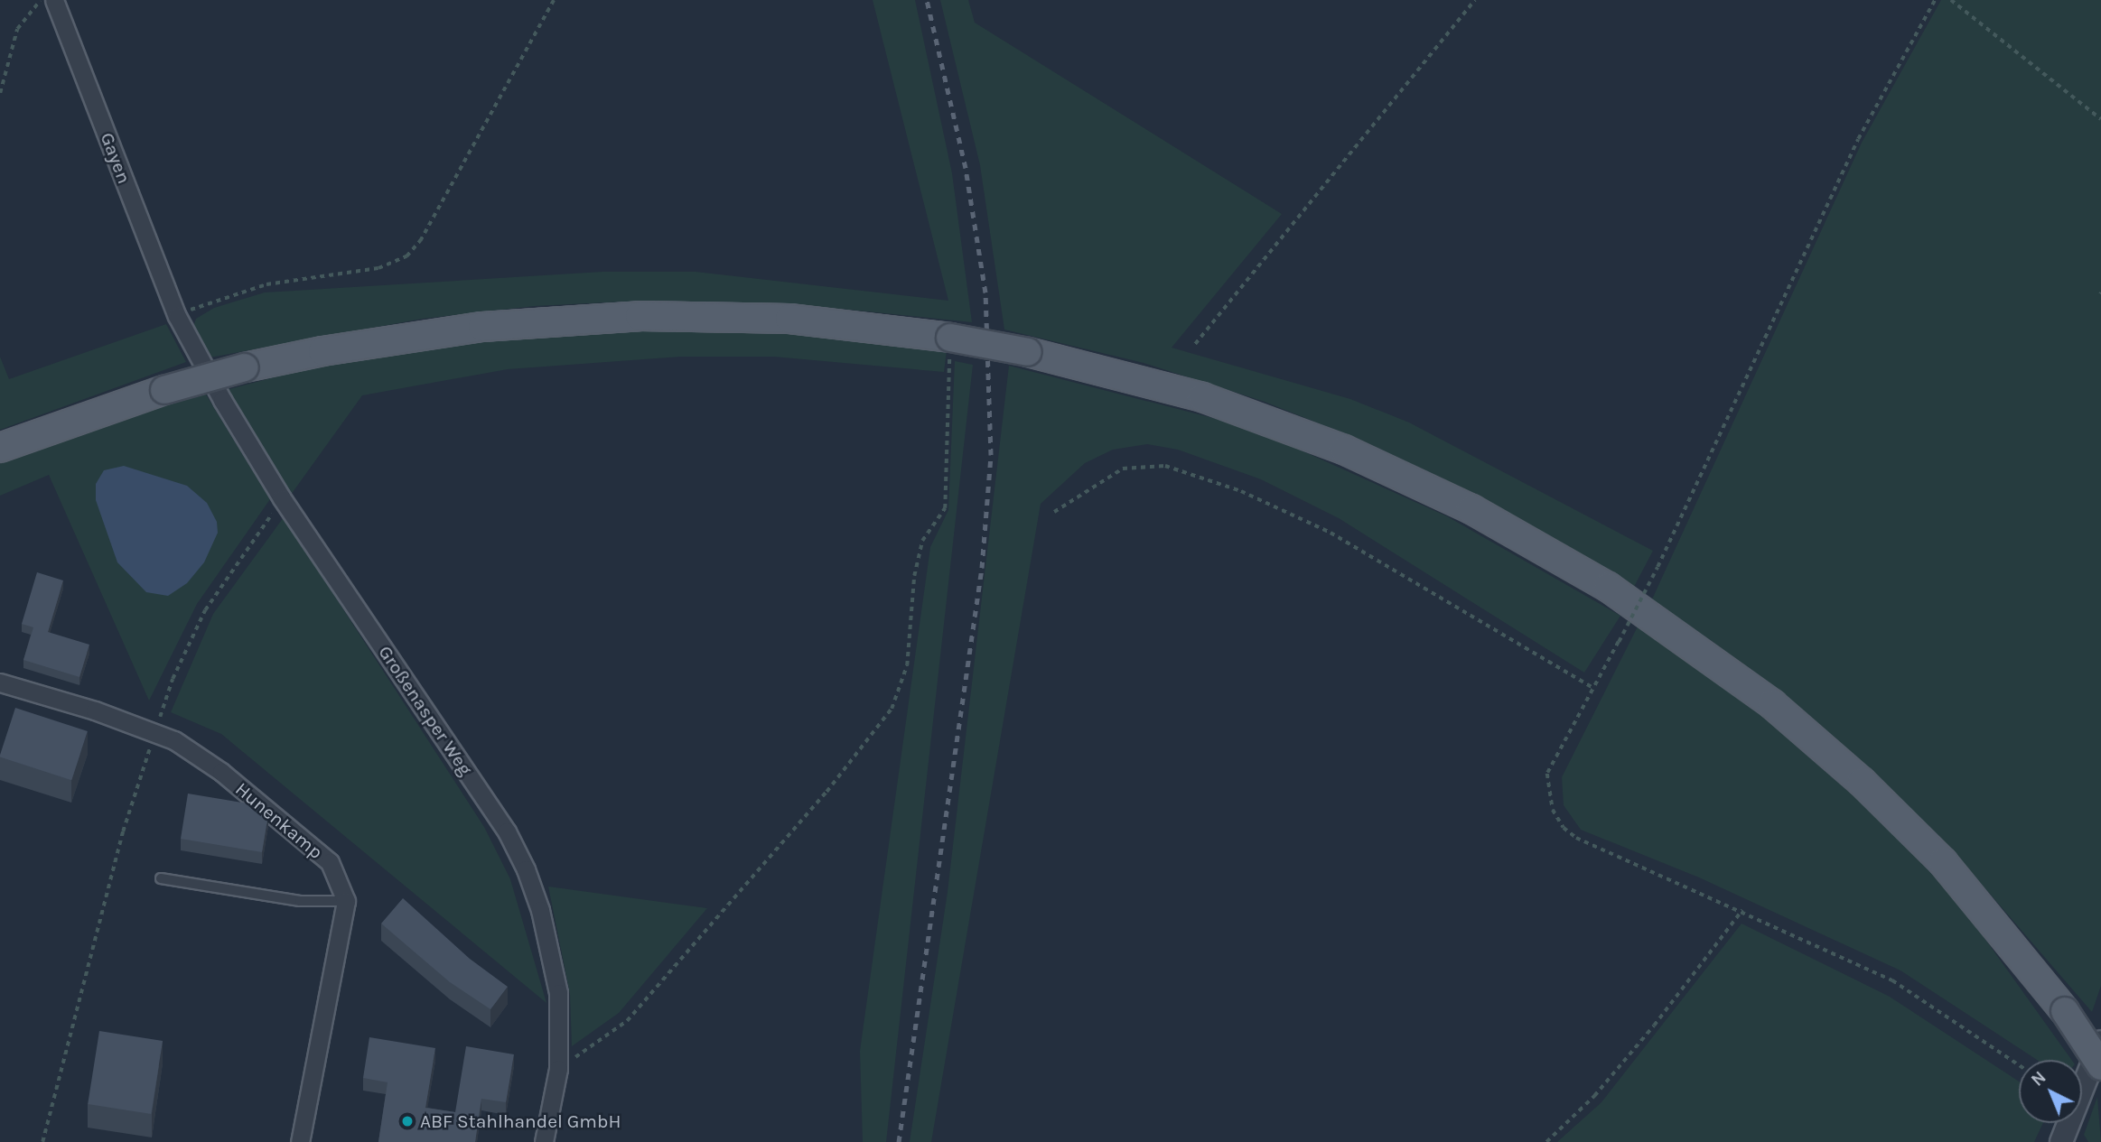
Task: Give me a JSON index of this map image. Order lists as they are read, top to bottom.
{
  "streets": {
    "street": ["Gayen", "Großenasper Weg", "Hunenkamp"]
  },
  "crossings": [
    ["Gayen", "Großenasper Weg"]
  ],
  "places": ["ABF Stahlhandel GmbH"],
  "north": "top left"
}
